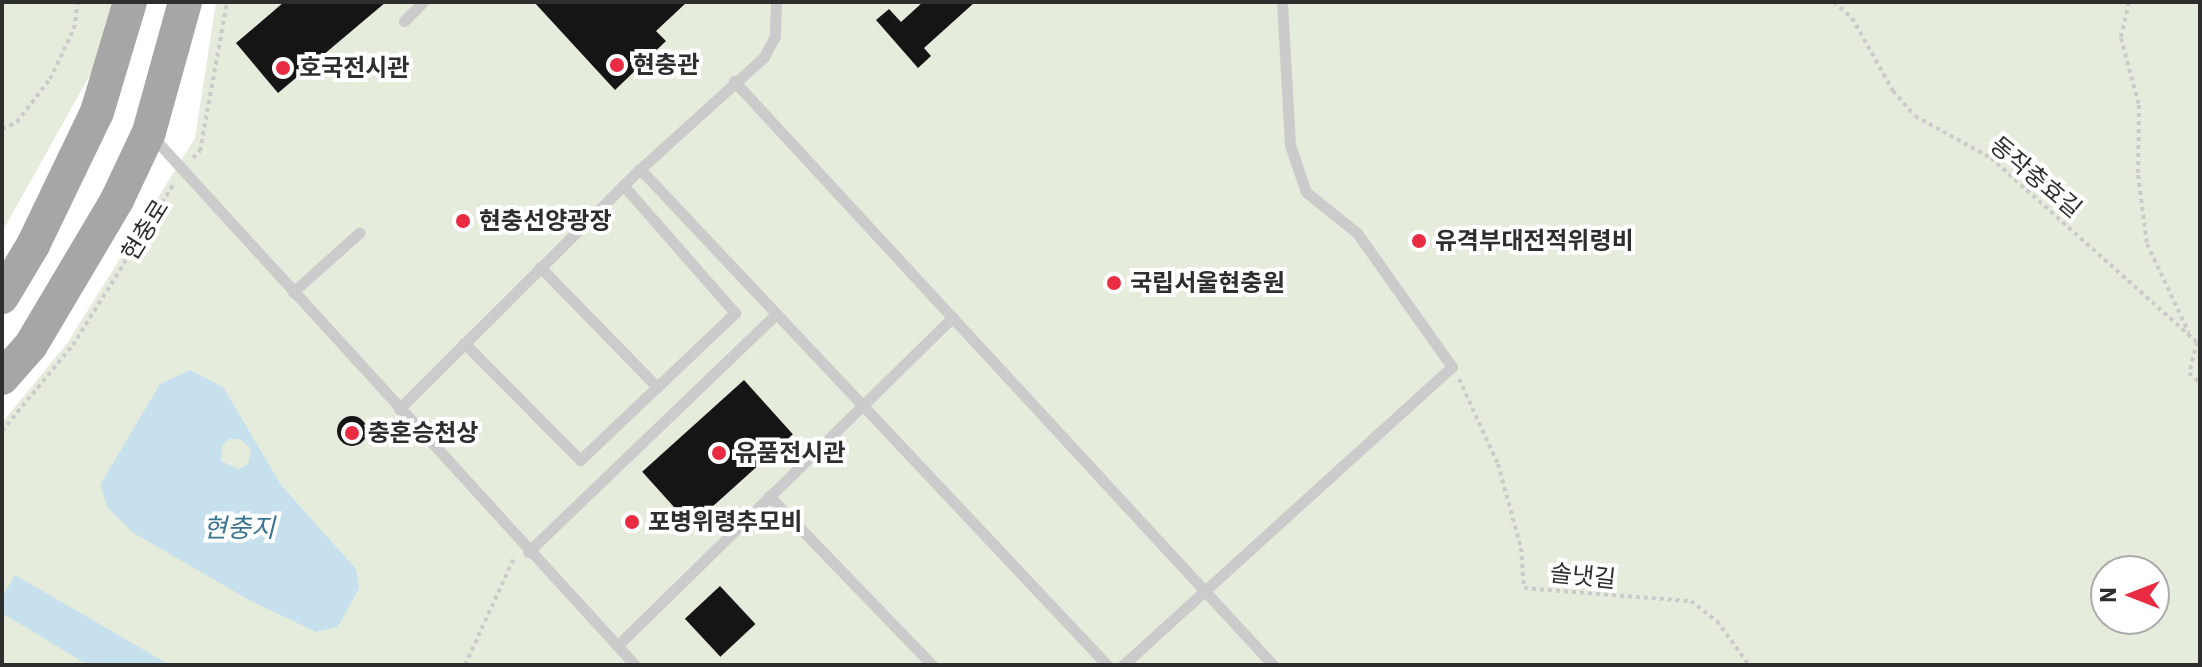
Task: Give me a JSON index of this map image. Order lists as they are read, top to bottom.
{
  "streets": {
    "main road": ["현충로"],
    "path": ["동작충효길", "솔냇길"]
  },
  "water": ["현충지"],
  "places": [
    "현충관",
    "호국전시관",
    "현충선양광장",
    "유격부대전적위령비",
    "국립서울현충원",
    "충혼승천상",
    "유품전시관",
    "포병위령추모비"
  ],
  "north": "left"
}
